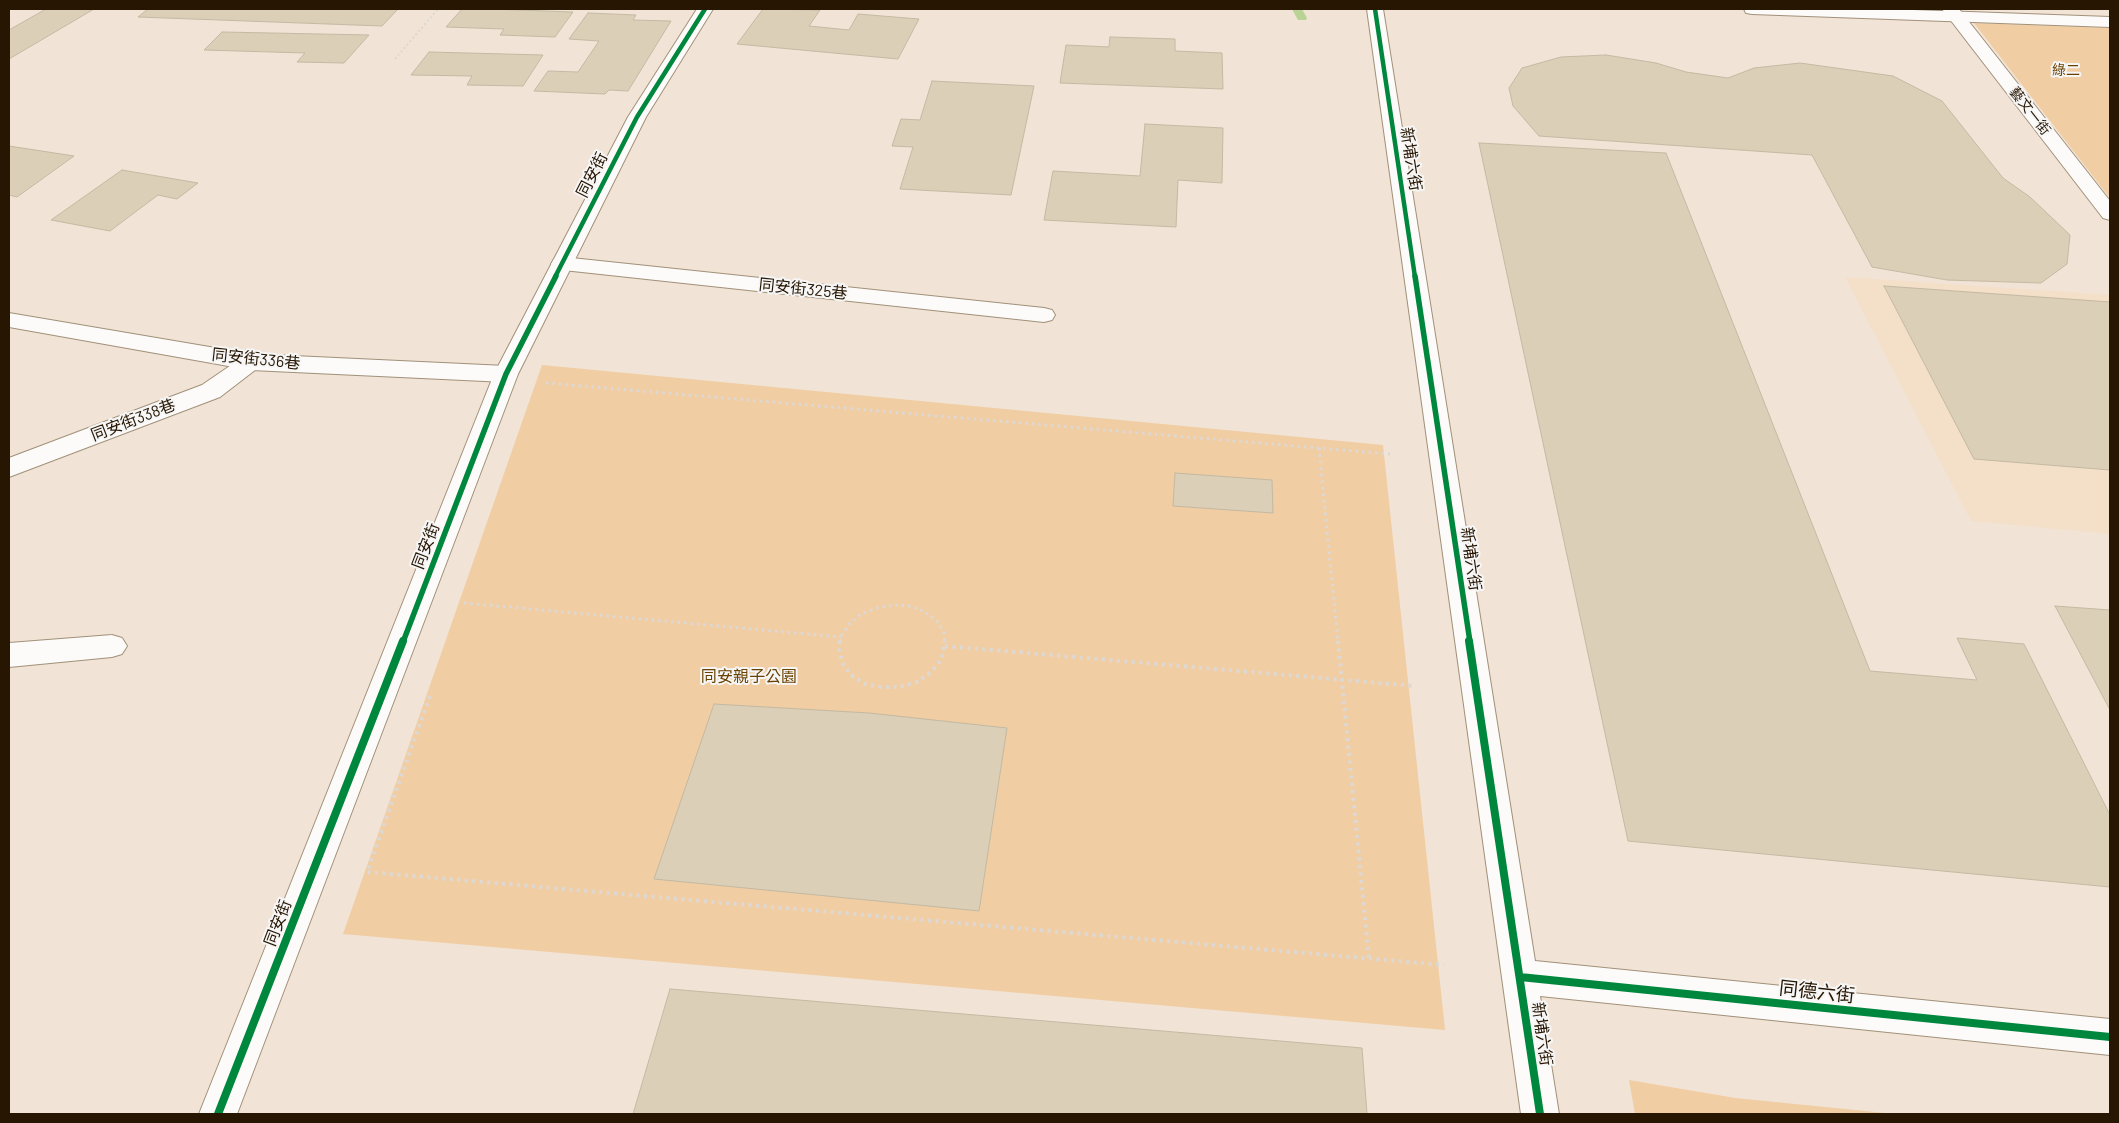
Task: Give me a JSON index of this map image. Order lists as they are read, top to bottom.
{
  "streets": {
    "street": [
      "藝文一街",
      "新埔六街",
      "同安街",
      "同安街325巷",
      "同安街336巷",
      "同安街338巷",
      "同德六街"
    ]
  },
  "crossings": [
    ["新埔六街", "同德六街"],
    ["同安街", "同安街325巷"],
    ["同安街", "同安街336巷"],
    ["同安街336巷", "同安街338巷"]
  ],
  "parks": ["綠二", "同安親子公園"]
}
